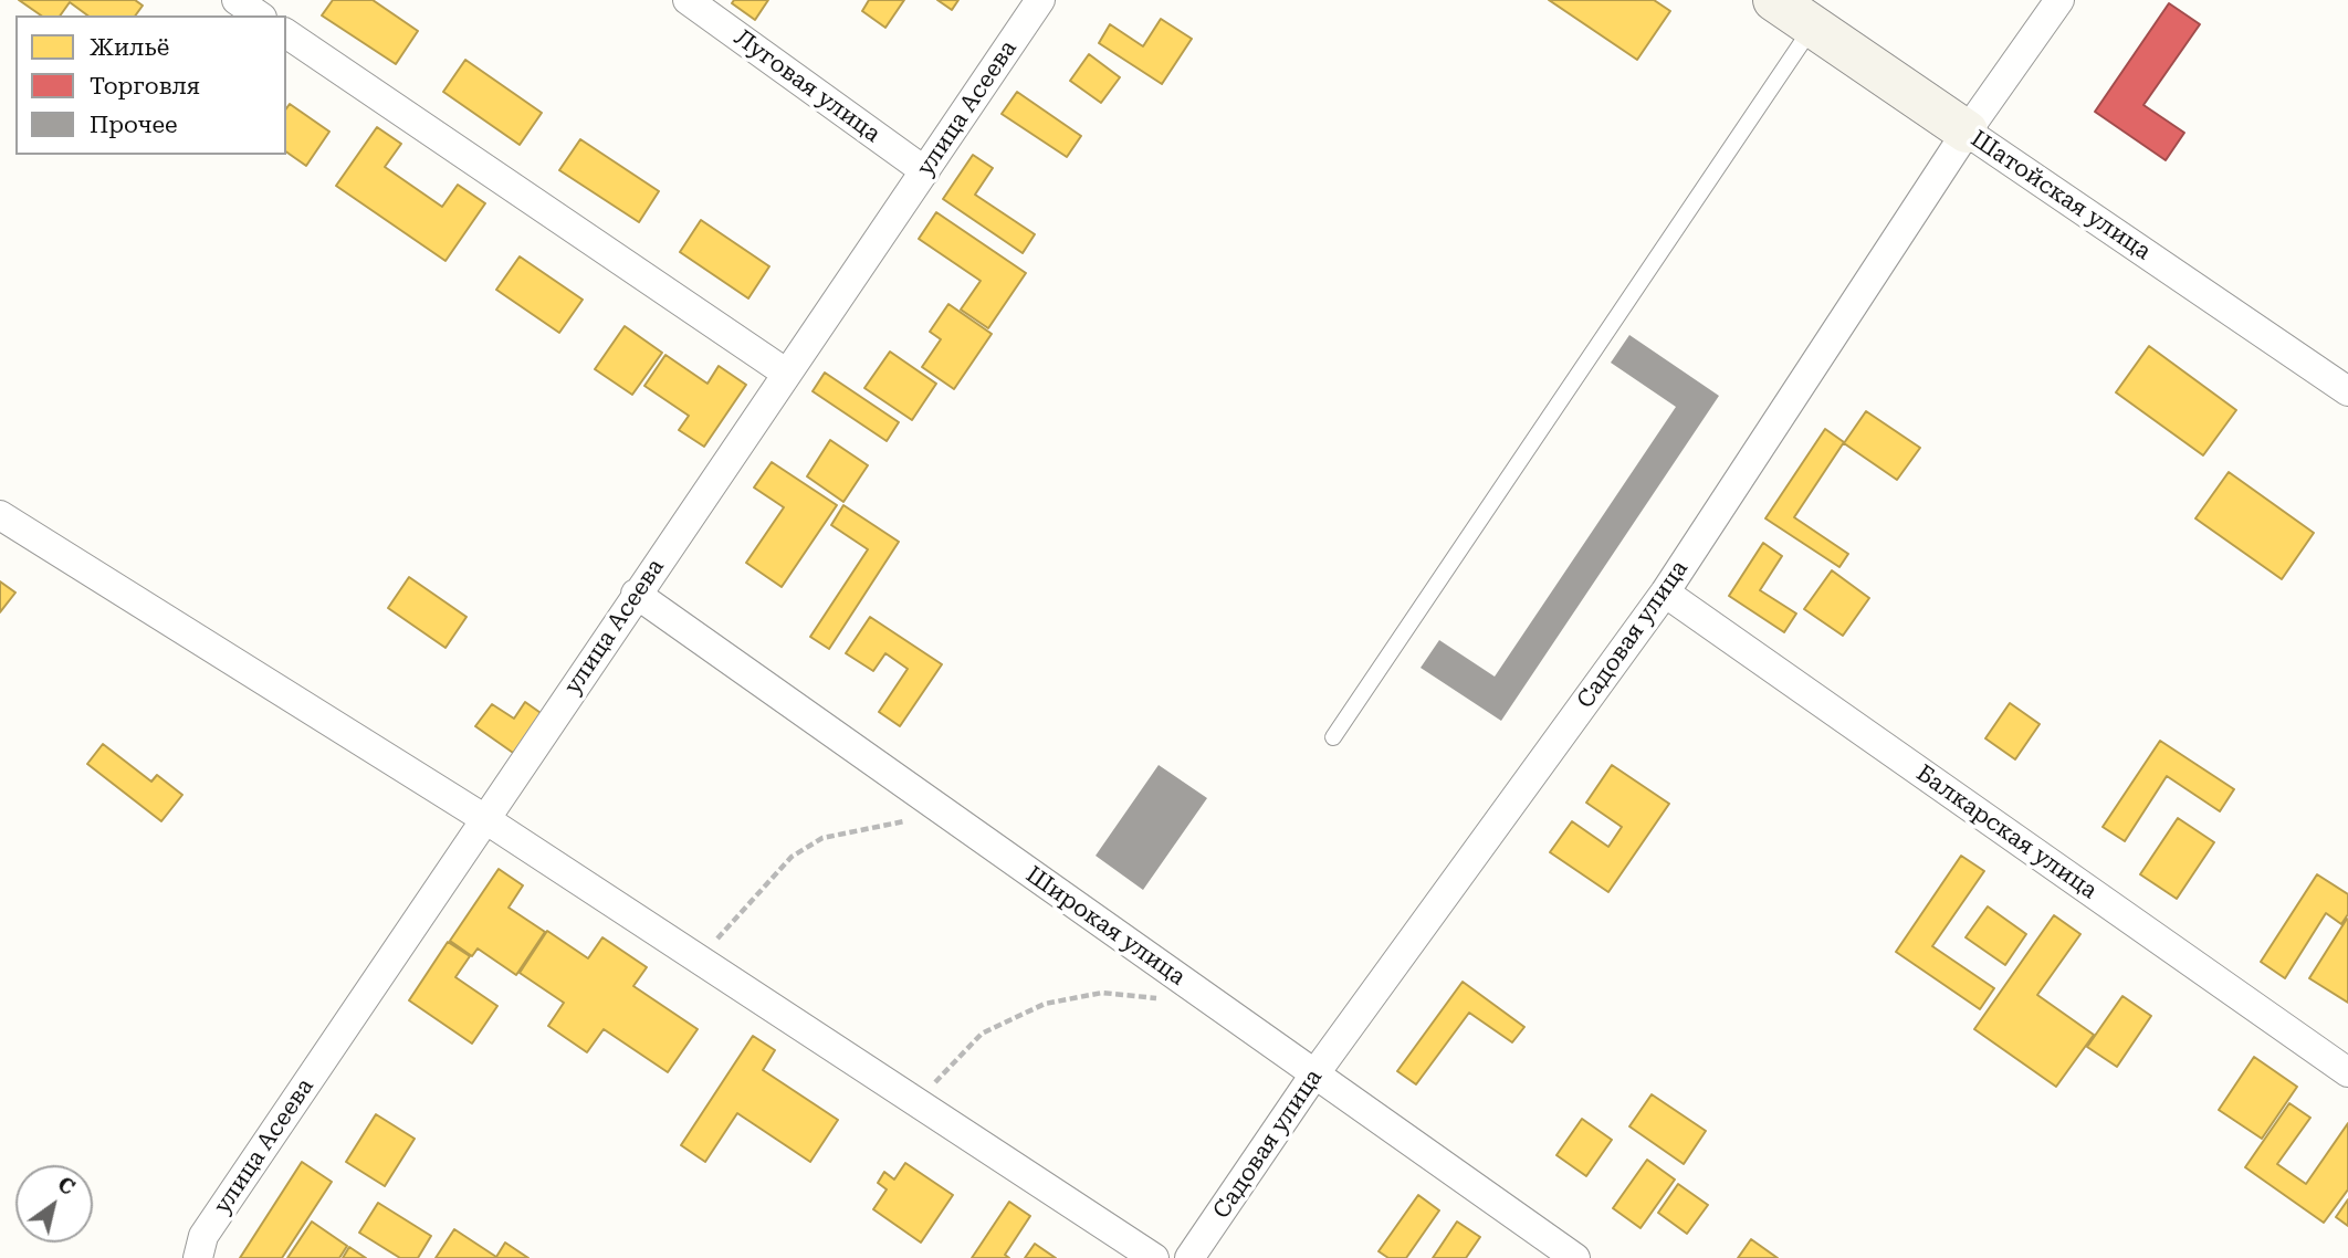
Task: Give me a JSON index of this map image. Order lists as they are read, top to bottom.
{
  "streets": {
    "street": [
      "Луговая улица",
      "улица Асеева",
      "Шатойская улица",
      "Садовая улица",
      "Балкарская улица",
      "Широкая улица"
    ]
  },
  "crossings": [
    ["Луговая улица", "улица Асеева"],
    ["улица Асеева", "Широкая улица"],
    ["Шатойская улица", "Садовая улица"],
    ["Садовая улица", "Балкарская улица"],
    ["Садовая улица", "Широкая улица"]
  ],
  "legend": ["Жильё", "Торговля", "Прочее"],
  "north": "top right"
}
